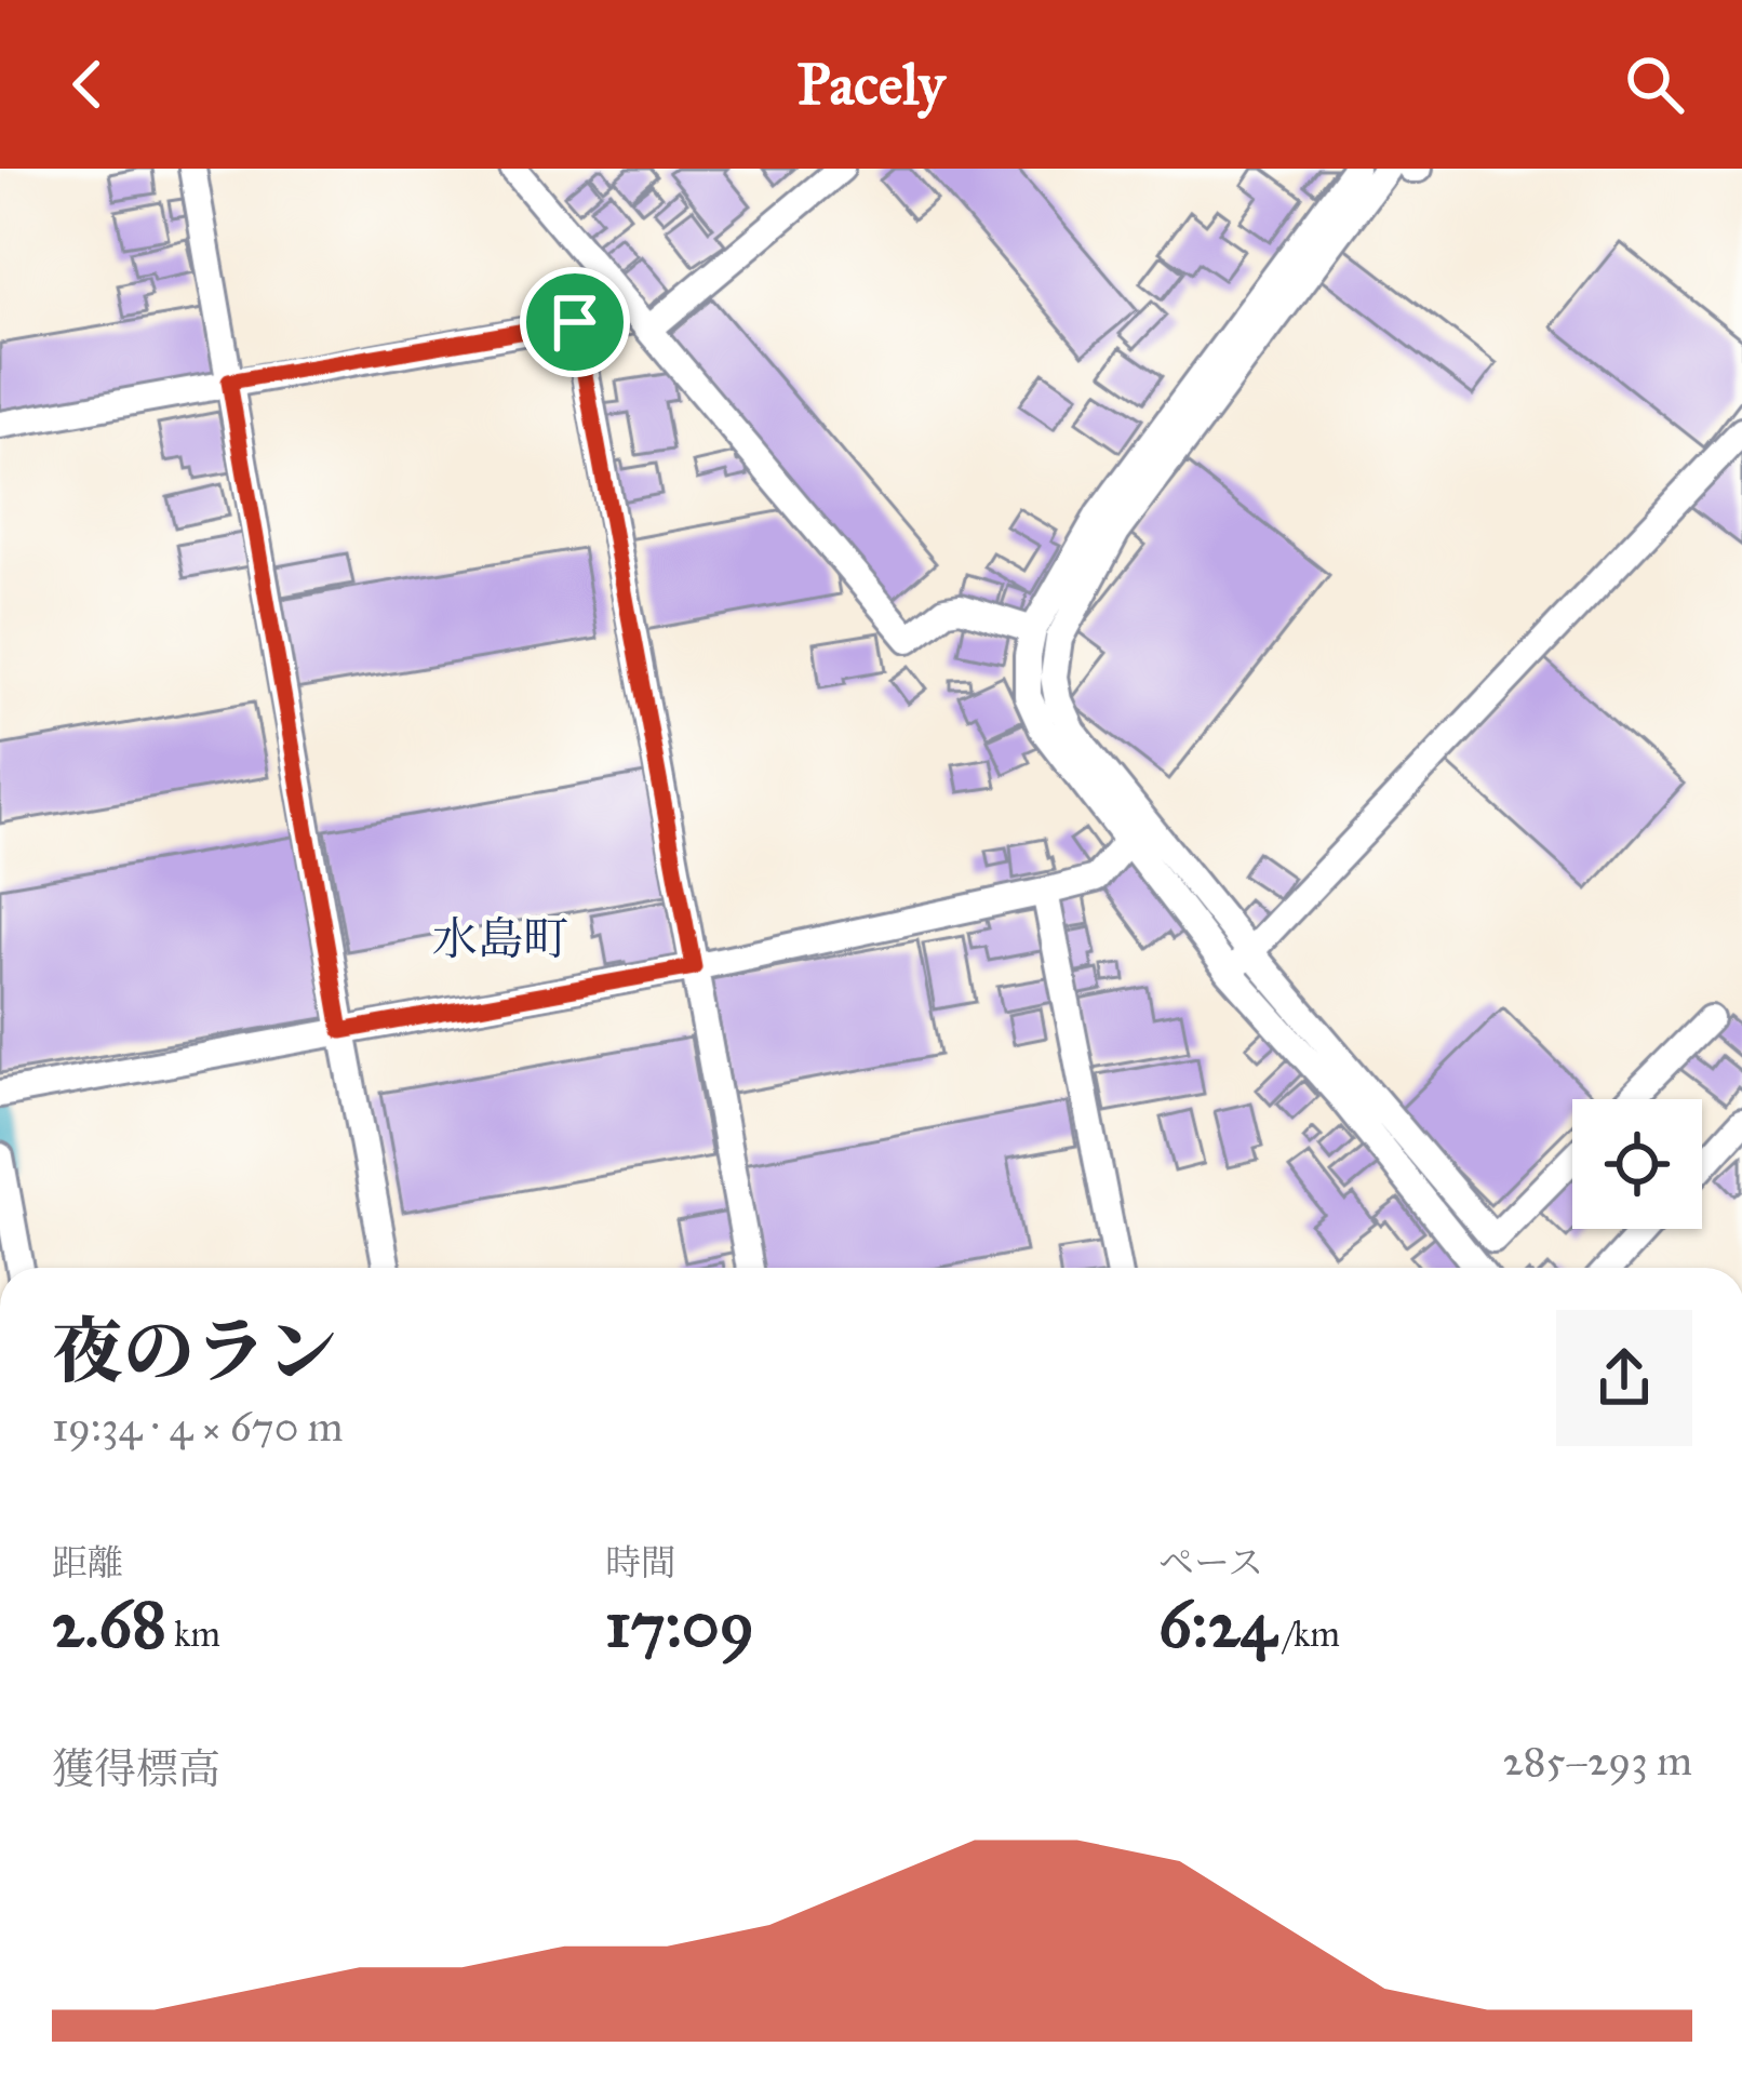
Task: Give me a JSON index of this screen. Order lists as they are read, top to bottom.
{
  "districts": ["水島町"],
  "page": {
    "header": "Pacely",
    "heading": ["夜のラン", "19:34 · 4 × 670 m"],
    "stats": [
      ["距離", "2.68 km"],
      ["時間", "17:09"],
      ["ペース", "6:24 /km"]
    ],
    "chart": ["獲得標高", "285–293 m"]
  }
}
